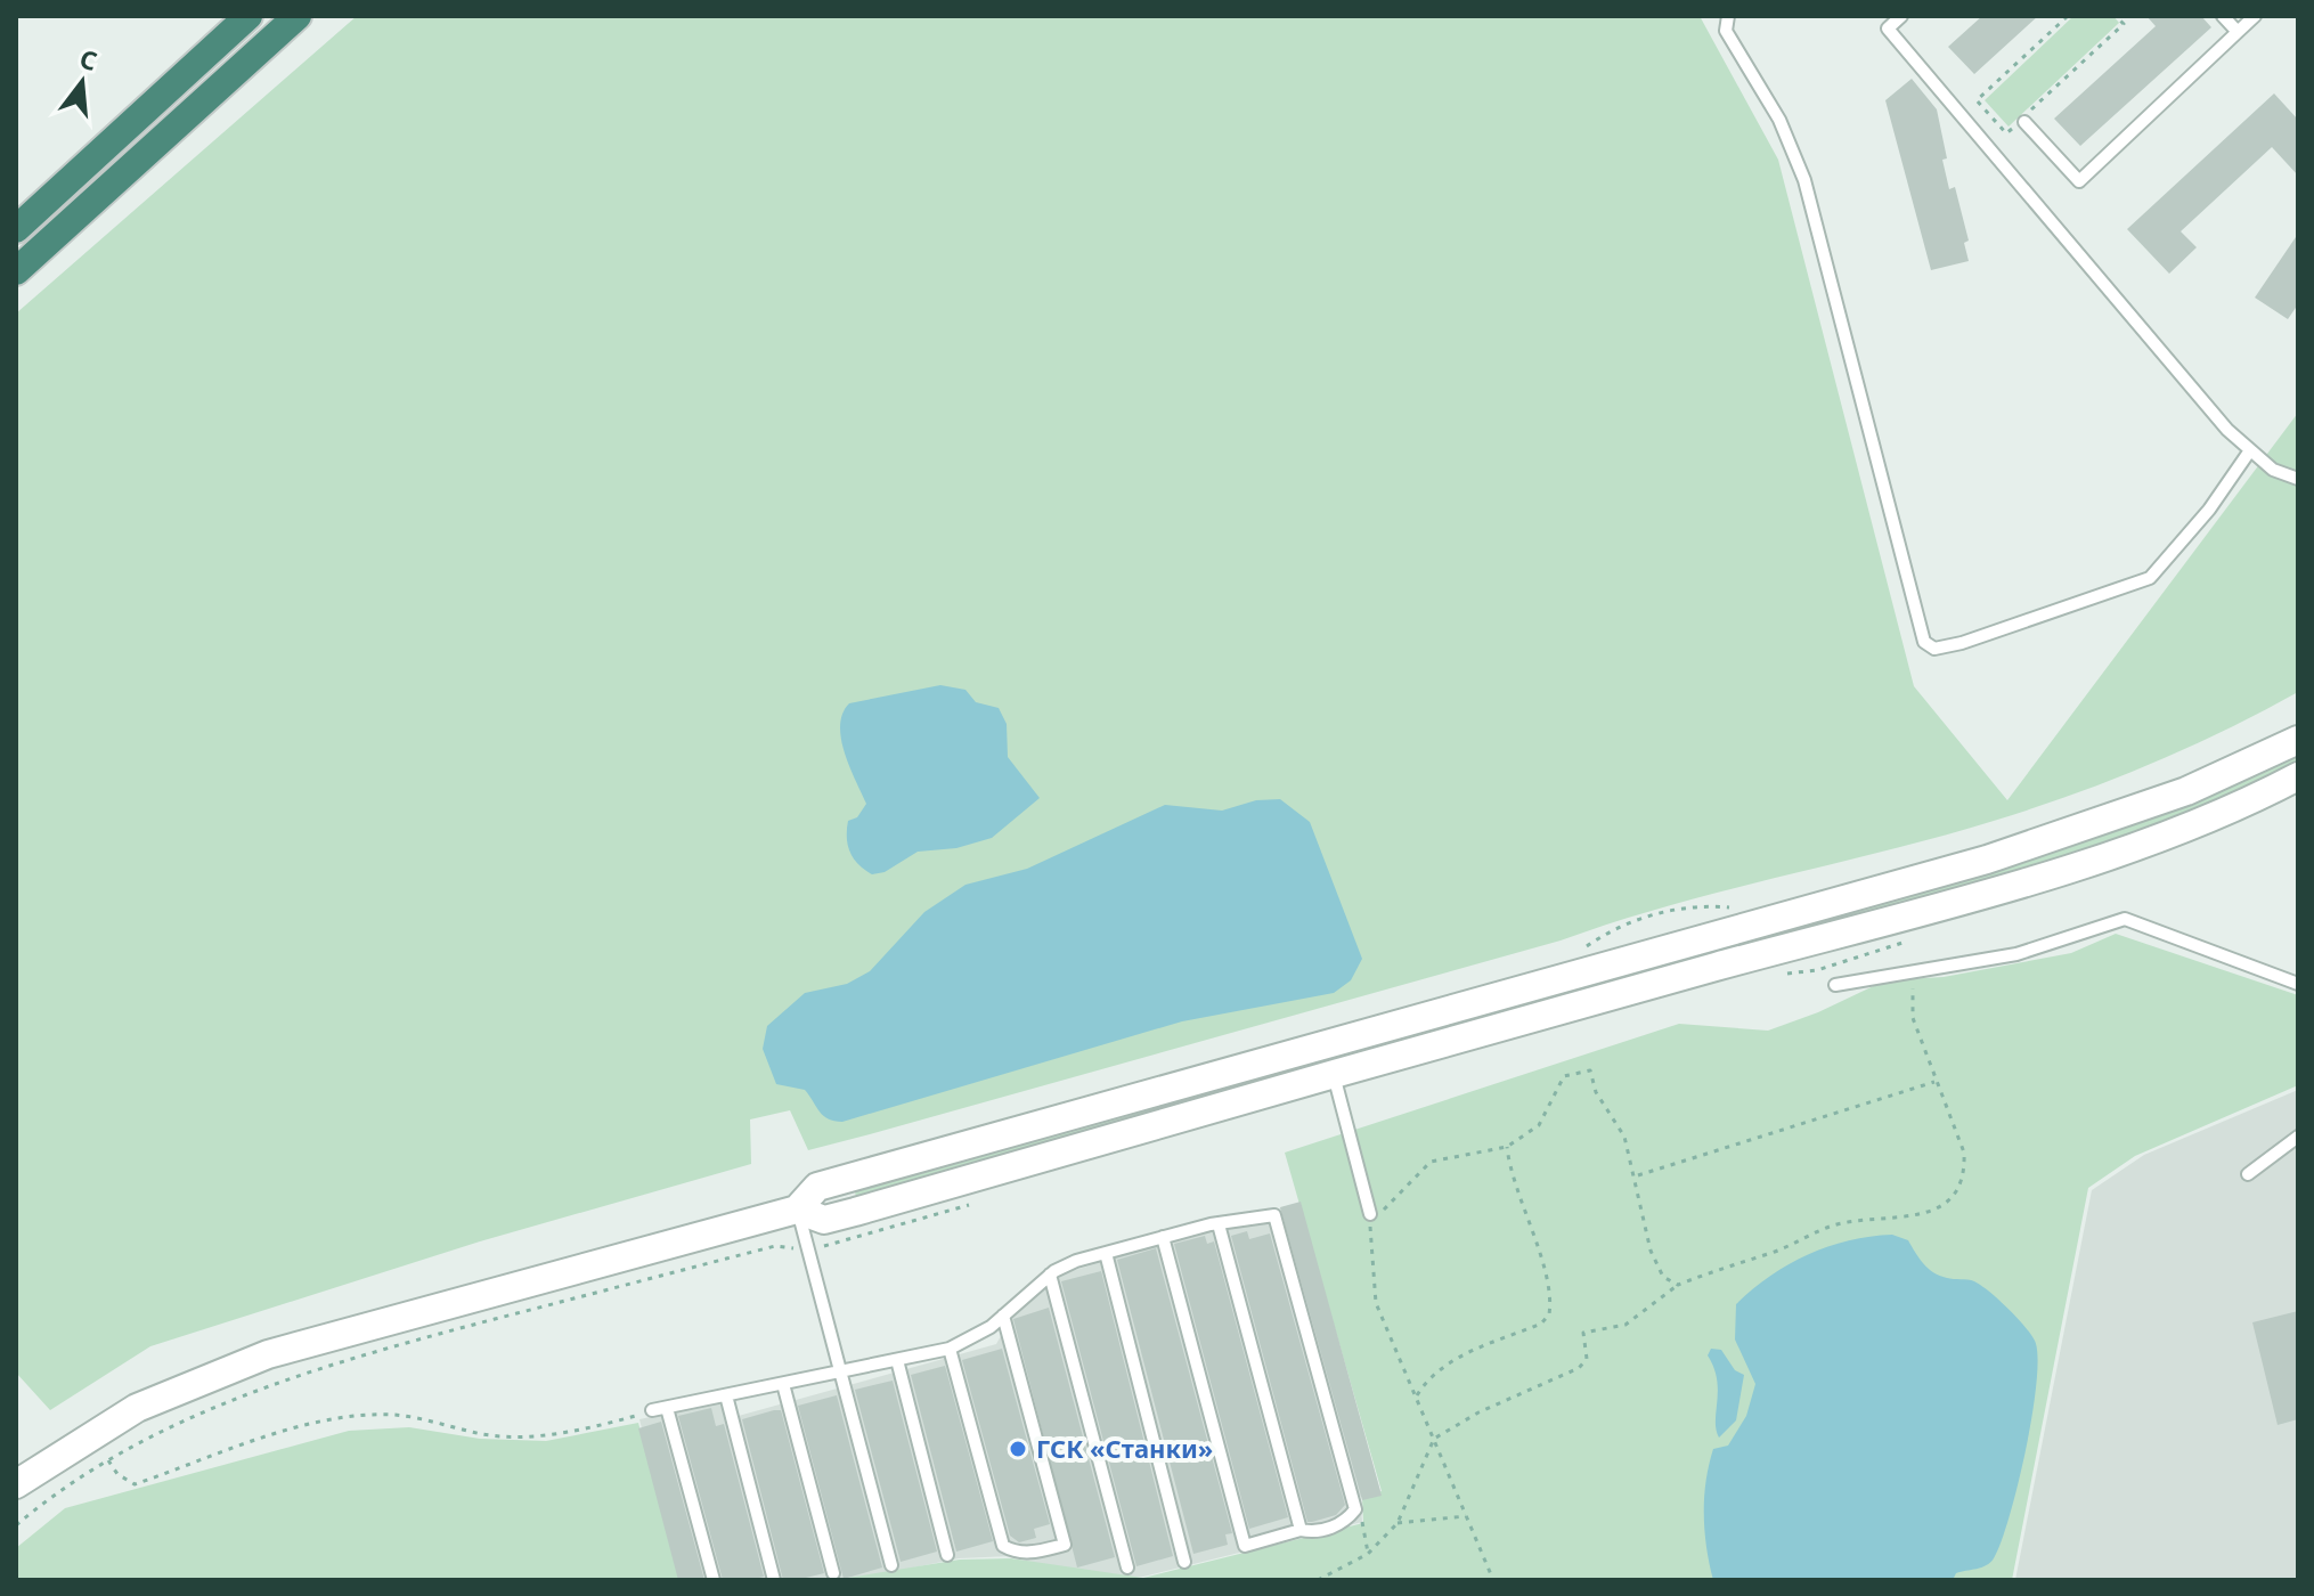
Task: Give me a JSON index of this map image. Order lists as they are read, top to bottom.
{
  "places": ["ГСК «Станки»"],
  "north": "top"
}
